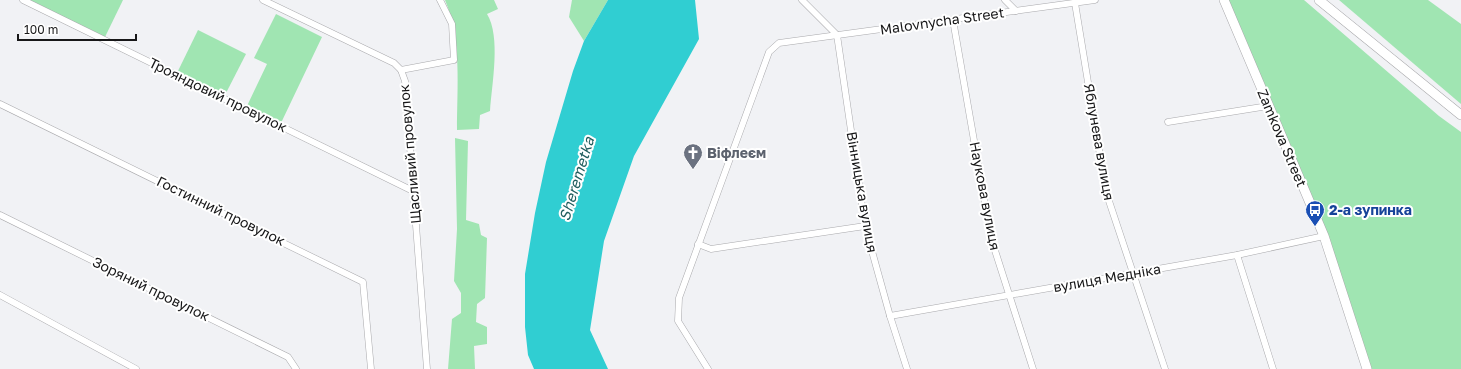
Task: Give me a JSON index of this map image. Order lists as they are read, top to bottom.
{
  "streets": {
    "street": [
      "Malovnycha Street",
      "Трояндовий провулок",
      "Zamkova Street",
      "Яблунева вулиця",
      "Щасливий провулок",
      "Вінницька вулиця",
      "Наукова вулиця",
      "Гостинний провулок",
      "вулиця Медніка",
      "Зоряний провулок"
    ]
  },
  "crossings": [
    ["Malovnycha Street", "Яблунева вулиця"],
    ["Malovnycha Street", "Вінницька вулиця"],
    ["Malovnycha Street", "Наукова вулиця"],
    ["Трояндовий провулок", "Щасливий провулок"],
    ["Zamkova Street", "вулиця Медніка"],
    ["Яблунева вулиця", "вулиця Медніка"],
    ["Вінницька вулиця", "вулиця Медніка"],
    ["Наукова вулиця", "вулиця Медніка"]
  ],
  "water": ["Sheremetka"],
  "places": {
    "church": ["Віфлеєм"],
    "bus stop": ["2-а зупинка"]
  },
  "scale_bar": "100 m"
}
